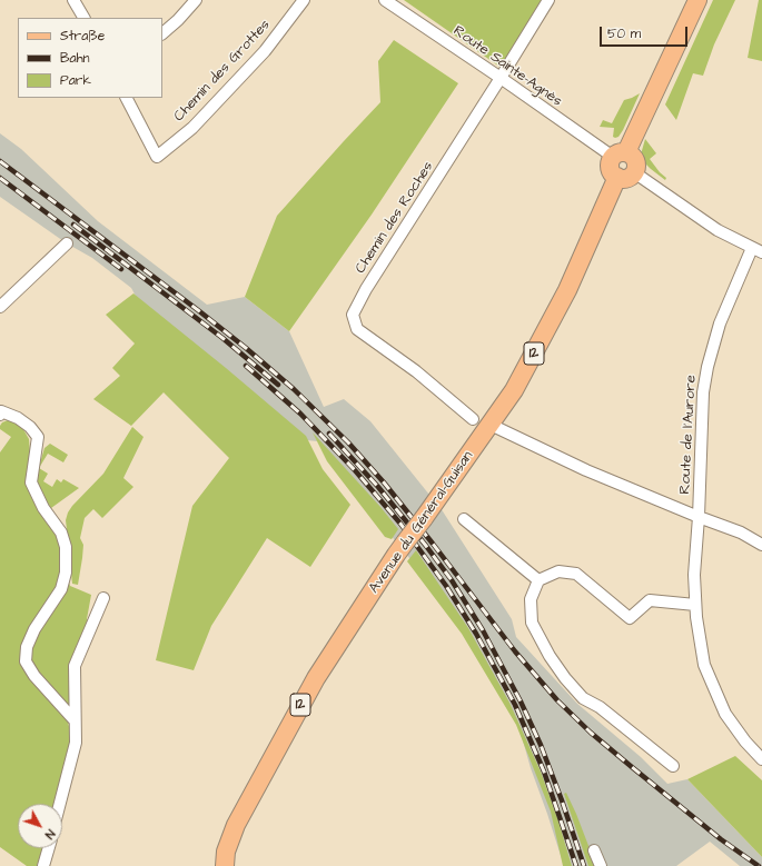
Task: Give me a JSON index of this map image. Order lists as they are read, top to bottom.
{
  "streets": {
    "main road": ["12", "Avenue du Général-Guisan"],
    "street": [
      "Route Sainte-Agnès",
      "Chemin des Grottes",
      "Chemin des Roches",
      "Route de l'Aurore"
    ]
  },
  "crossings": [
    ["Route Sainte-Agnès", "Chemin des Roches"]
  ],
  "legend": ["Straße", "Bahn", "Park"],
  "scale_bar": "50 m",
  "north": "bottom right"
}
